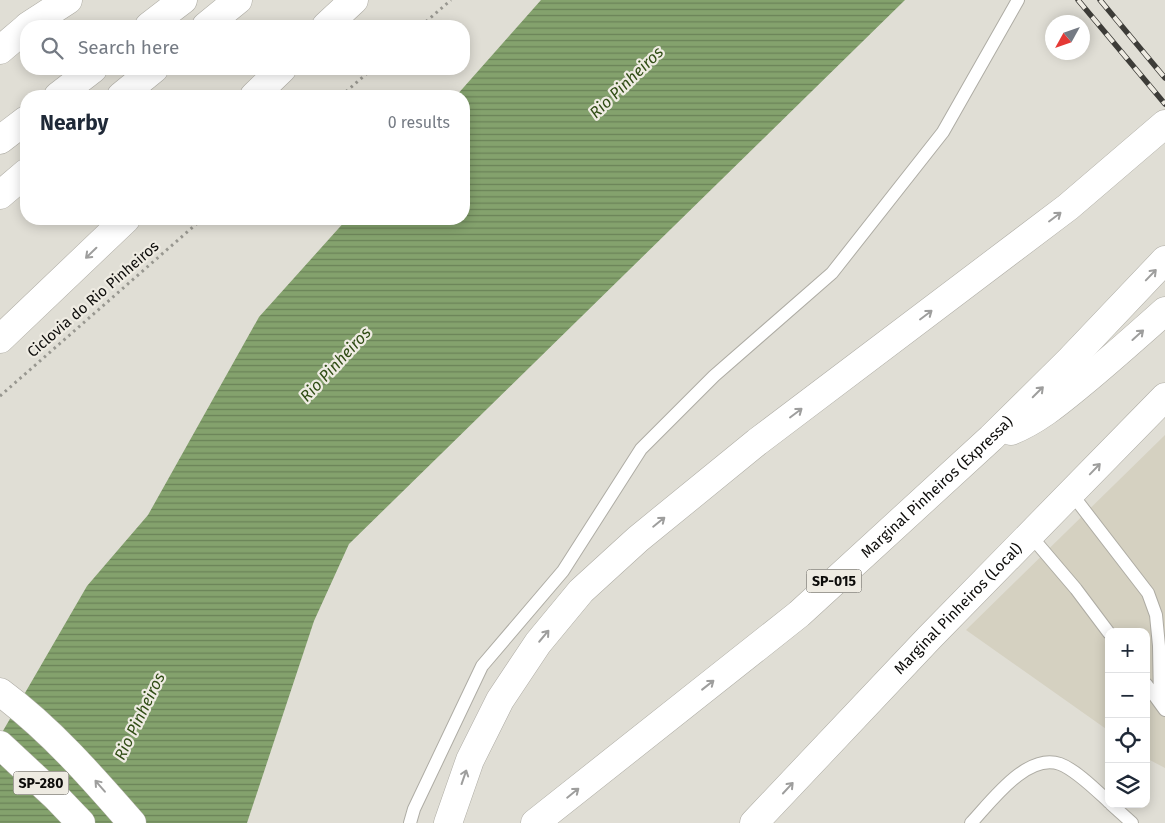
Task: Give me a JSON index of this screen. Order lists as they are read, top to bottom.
{
  "streets": {
    "highway": [
      "Marginal Pinheiros (Expressa)",
      "SP-015",
      "Marginal Pinheiros (Local)",
      "SP-280"
    ],
    "path": ["Ciclovia do Rio Pinheiros"]
  },
  "water": ["Rio Pinheiros"],
  "north": "bottom left",
  "page": {
    "search": "Search here",
    "heading": ["Nearby", "0 results"],
    "map_buttons": ["+", "−"]
  }
}
